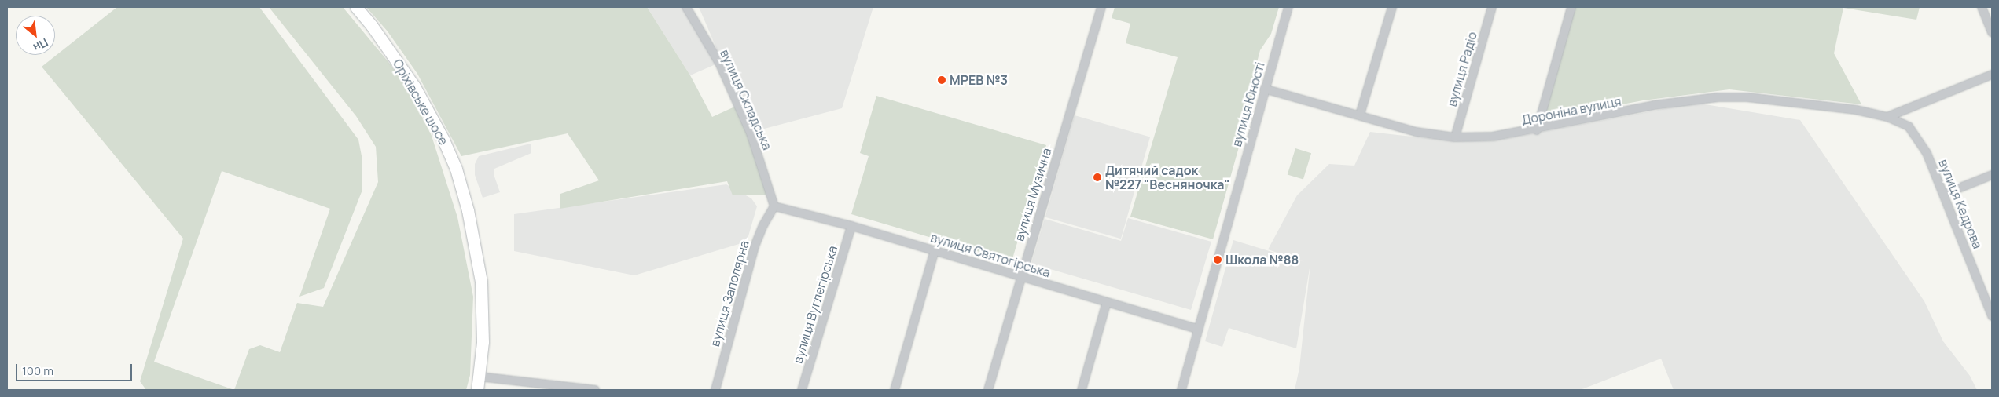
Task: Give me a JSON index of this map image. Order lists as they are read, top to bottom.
{
  "streets": {
    "highway": ["Оріхівське шосе"],
    "street": [
      "вулиця Радіо",
      "вулиця Складська",
      "вулиця Юності",
      "Дороніна вулиця",
      "вулиця Музична",
      "вулиця Кедрова",
      "вулиця Святогірська",
      "вулиця Заполярна",
      "вулиця Вуглегірська"
    ]
  },
  "crossings": [
    ["вулиця Радіо", "Дороніна вулиця"],
    ["вулиця Складська", "вулиця Святогірська"],
    ["вулиця Складська", "вулиця Заполярна"],
    ["вулиця Юності", "Дороніна вулиця"],
    ["вулиця Юності", "вулиця Святогірська"],
    ["Дороніна вулиця", "вулиця Кедрова"],
    ["вулиця Музична", "вулиця Святогірська"],
    ["вулиця Святогірська", "вулиця Заполярна"],
    ["вулиця Святогірська", "вулиця Вуглегірська"]
  ],
  "places": ["МРЕВ №3", "Дитячий садок №227 \"Весняночка\"", "Школа №88"],
  "scale_bar": "100 m",
  "north": "bottom right"
}
